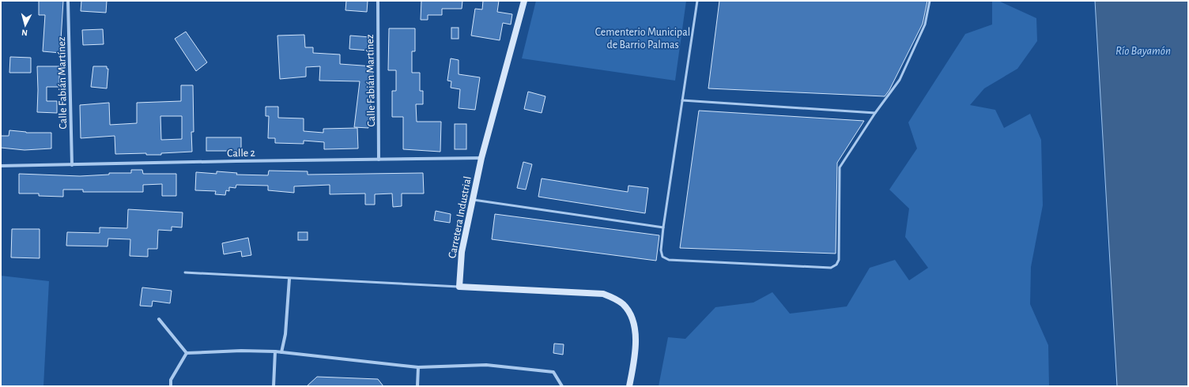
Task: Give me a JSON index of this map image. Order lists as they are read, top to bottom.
{
  "streets": {
    "street": ["Calle Fabián Martínez", "Calle 2", "Carretera Industrial"]
  },
  "crossings": [
    ["Calle Fabián Martínez", "Calle 2"],
    ["Calle 2", "Carretera Industrial"]
  ],
  "water": ["Río Bayamón"],
  "parks": ["Cementerio Municipal de Barrio Palmas"],
  "north": "bottom"
}
